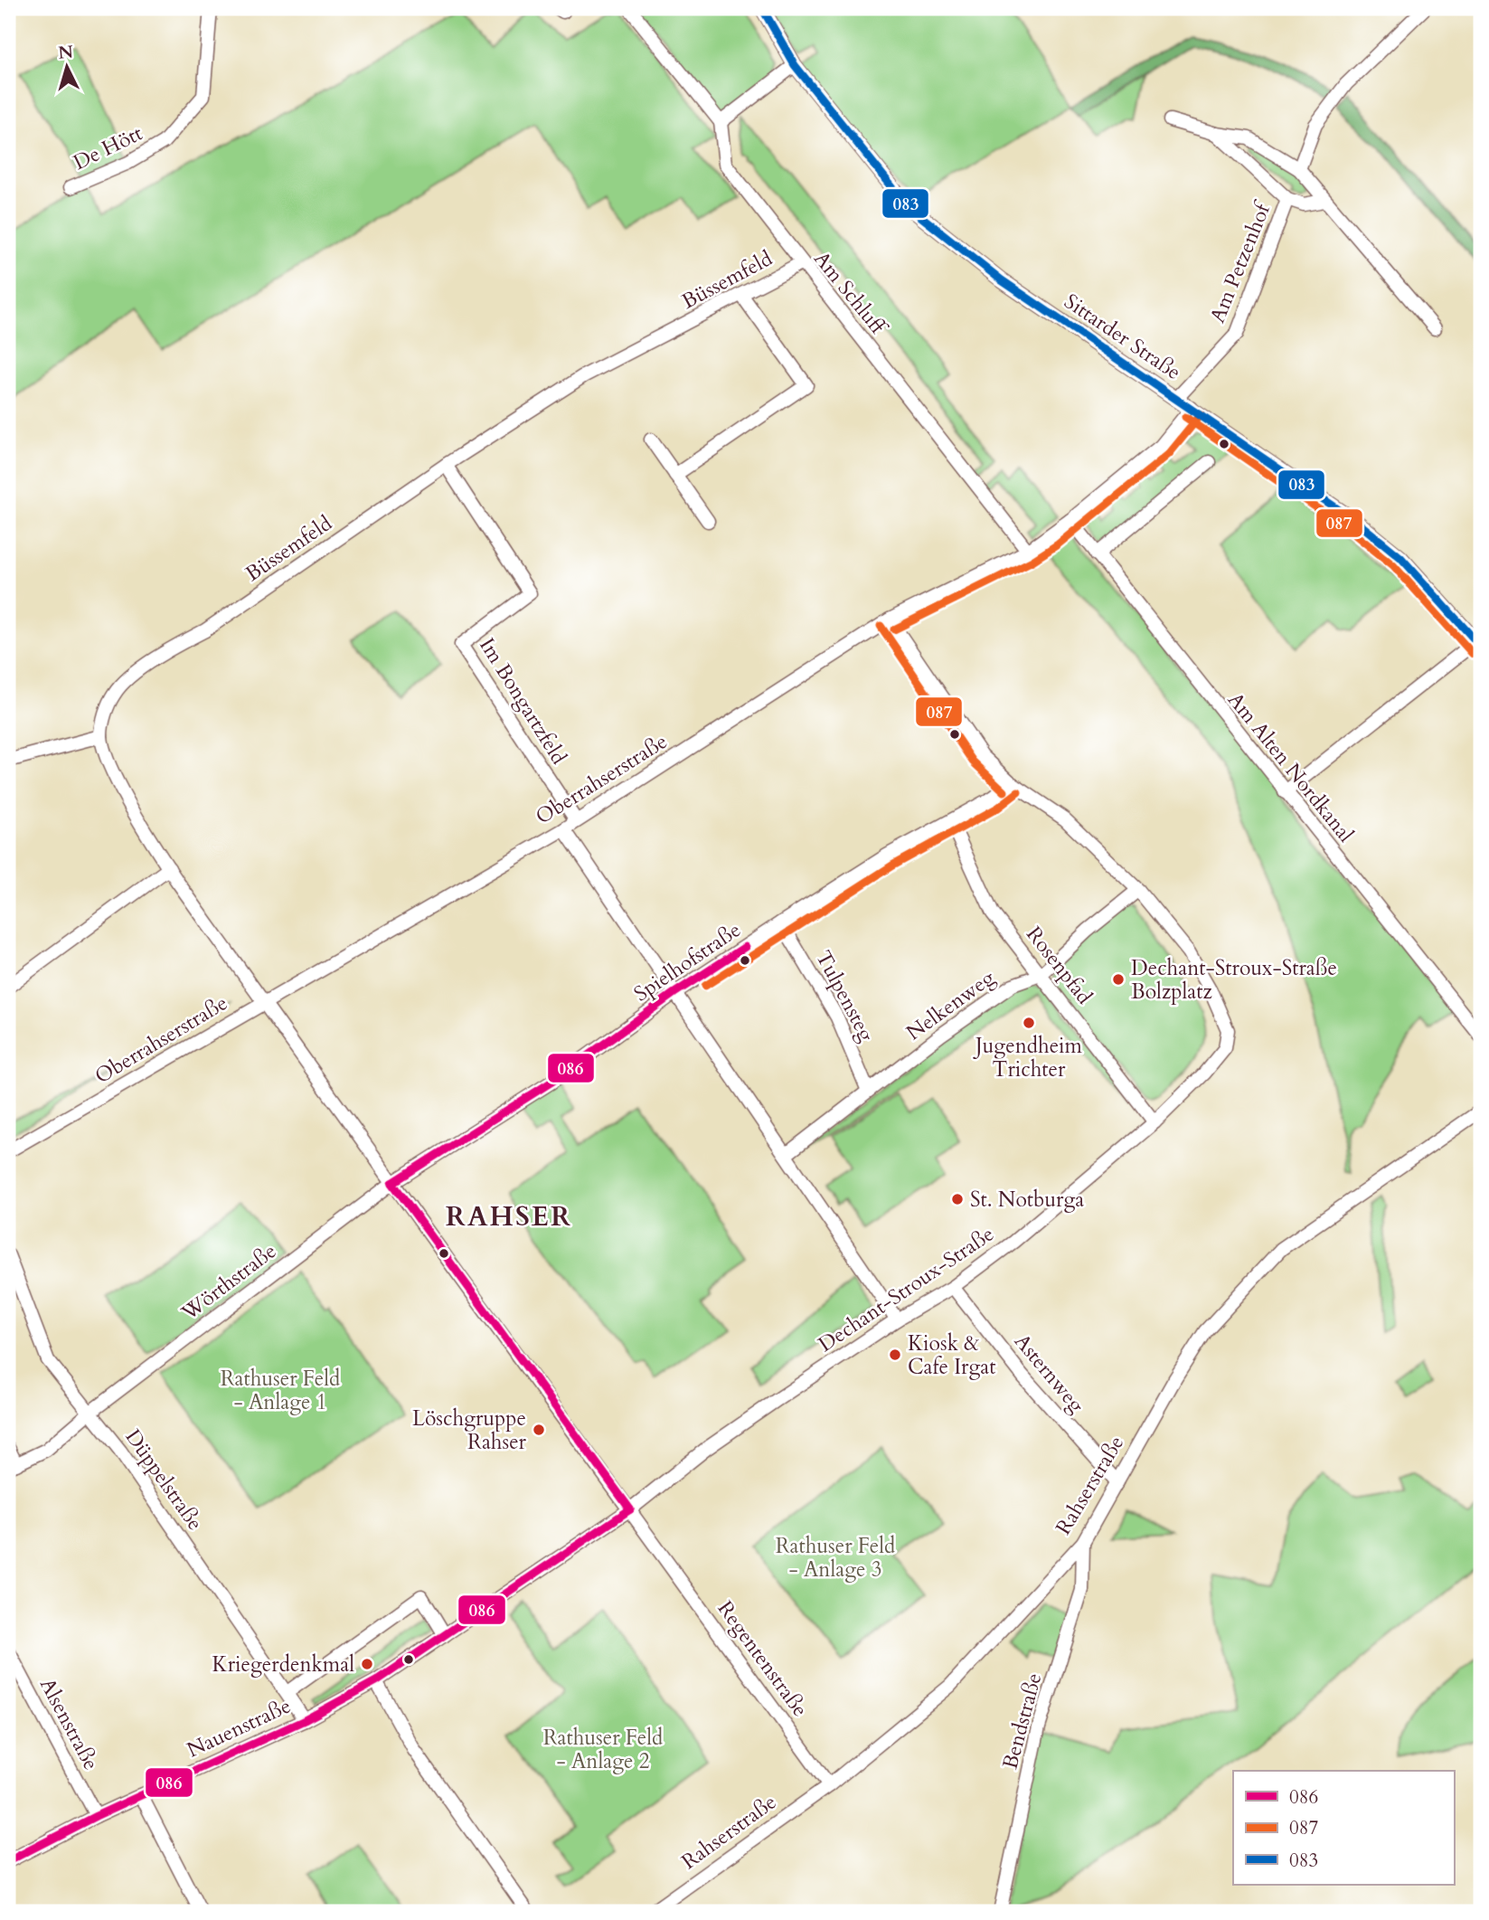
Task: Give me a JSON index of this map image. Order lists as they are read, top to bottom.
{
  "streets": {
    "street": [
      "De Hött",
      "Am Petzenhof",
      "Büssemfeld",
      "Am Schluff",
      "Sittarder Straße",
      "Im Bongartzfeld",
      "Am Alten Nordkanal",
      "Oberrahserstraße",
      "Spielhofstraße",
      "Rosenpfad",
      "Tulpensteg",
      "Nelkenweg",
      "Wörthstraße",
      "Dechant-Stroux-Straße",
      "Asternweg",
      "Düppelstraße",
      "Rahserstraße",
      "Regentenstraße",
      "Bendstraße",
      "Alsenstraße",
      "Nauenstraße"
    ]
  },
  "crossings": [
    ["Am Petzenhof", "Sittarder Straße"],
    ["Büssemfeld", "Am Schluff"],
    ["Büssemfeld", "Im Bongartzfeld"],
    ["Am Schluff", "Oberrahserstraße"],
    ["Sittarder Straße", "Oberrahserstraße"],
    ["Im Bongartzfeld", "Oberrahserstraße"],
    ["Am Alten Nordkanal", "Oberrahserstraße"],
    ["Oberrahserstraße", "Dechant-Stroux-Straße"],
    ["Oberrahserstraße", "Regentenstraße"],
    ["Spielhofstraße", "Rosenpfad"],
    ["Spielhofstraße", "Tulpensteg"],
    ["Spielhofstraße", "Wörthstraße"],
    ["Spielhofstraße", "Dechant-Stroux-Straße"],
    ["Spielhofstraße", "Regentenstraße"],
    ["Rosenpfad", "Nelkenweg"],
    ["Rosenpfad", "Dechant-Stroux-Straße"],
    ["Tulpensteg", "Nelkenweg"],
    ["Nelkenweg", "Dechant-Stroux-Straße"],
    ["Wörthstraße", "Düppelstraße"],
    ["Wörthstraße", "Regentenstraße"],
    ["Dechant-Stroux-Straße", "Asternweg"],
    ["Dechant-Stroux-Straße", "Regentenstraße"],
    ["Dechant-Stroux-Straße", "Nauenstraße"],
    ["Asternweg", "Rahserstraße"],
    ["Düppelstraße", "Nauenstraße"],
    ["Rahserstraße", "Regentenstraße"],
    ["Rahserstraße", "Bendstraße"],
    ["Regentenstraße", "Nauenstraße"],
    ["Alsenstraße", "Nauenstraße"]
  ],
  "districts": ["RAHSER"],
  "parks": ["Rathuser Feld - Anlage 1", "Rathuser Feld - Anlage 3", "Rathuser Feld - Anlage 2"],
  "places": [
    "Dechant-Stroux-Straße Bolzplatz",
    "Jugendheim Trichter",
    "St. Notburga",
    "Kiosk & Cafe Irgat",
    "Löschgruppe Rahser",
    "Kriegerdenkmal"
  ],
  "lines": ["transit line 083", "transit line 087", "transit line 086"],
  "legend": ["086", "087", "083"],
  "north": "top"
}
